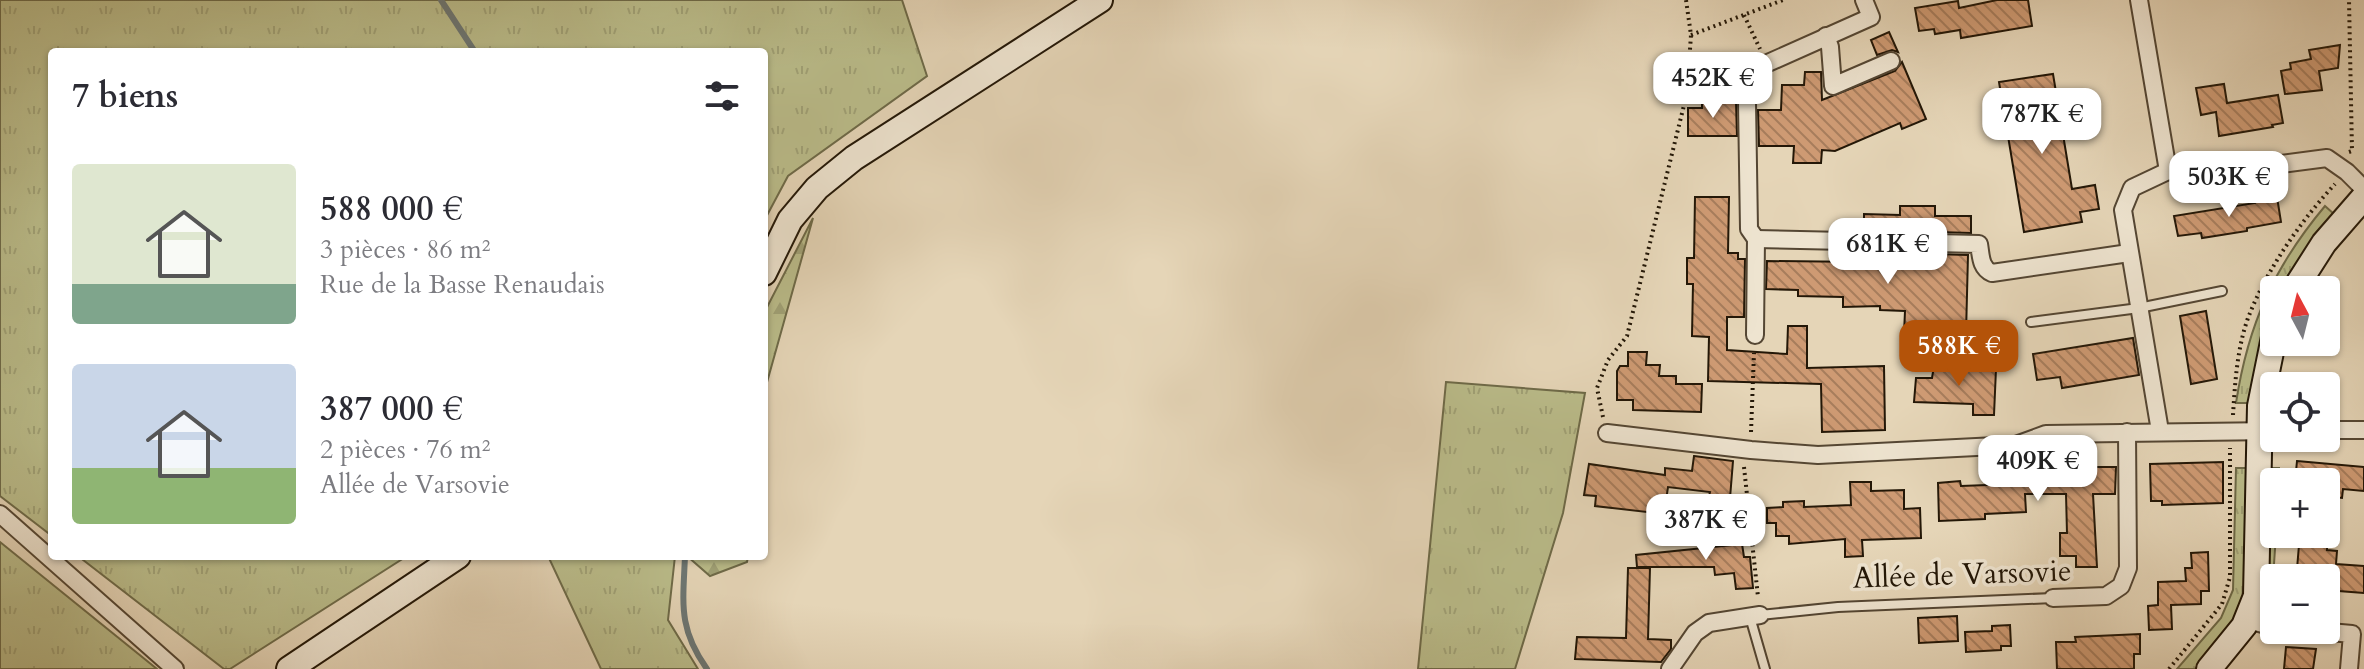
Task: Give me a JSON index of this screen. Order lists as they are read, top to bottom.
{
  "streets": {
    "street": ["Allée de Varsovie"]
  },
  "north": "top",
  "page": {
    "heading": "7 biens",
    "price": [
      "452K €",
      "787K €",
      "503K €",
      "681K €",
      "588K €",
      "409K €",
      "387K €"
    ],
    "list": [
      {
        "name": "588 000 €",
        "note": "3 pièces · 86 m² · Rue de la Basse Renaudais"
      },
      {
        "name": "387 000 €",
        "note": "2 pièces · 76 m² · Allée de Varsovie"
      }
    ],
    "map_buttons": ["+", "−"]
  }
}
